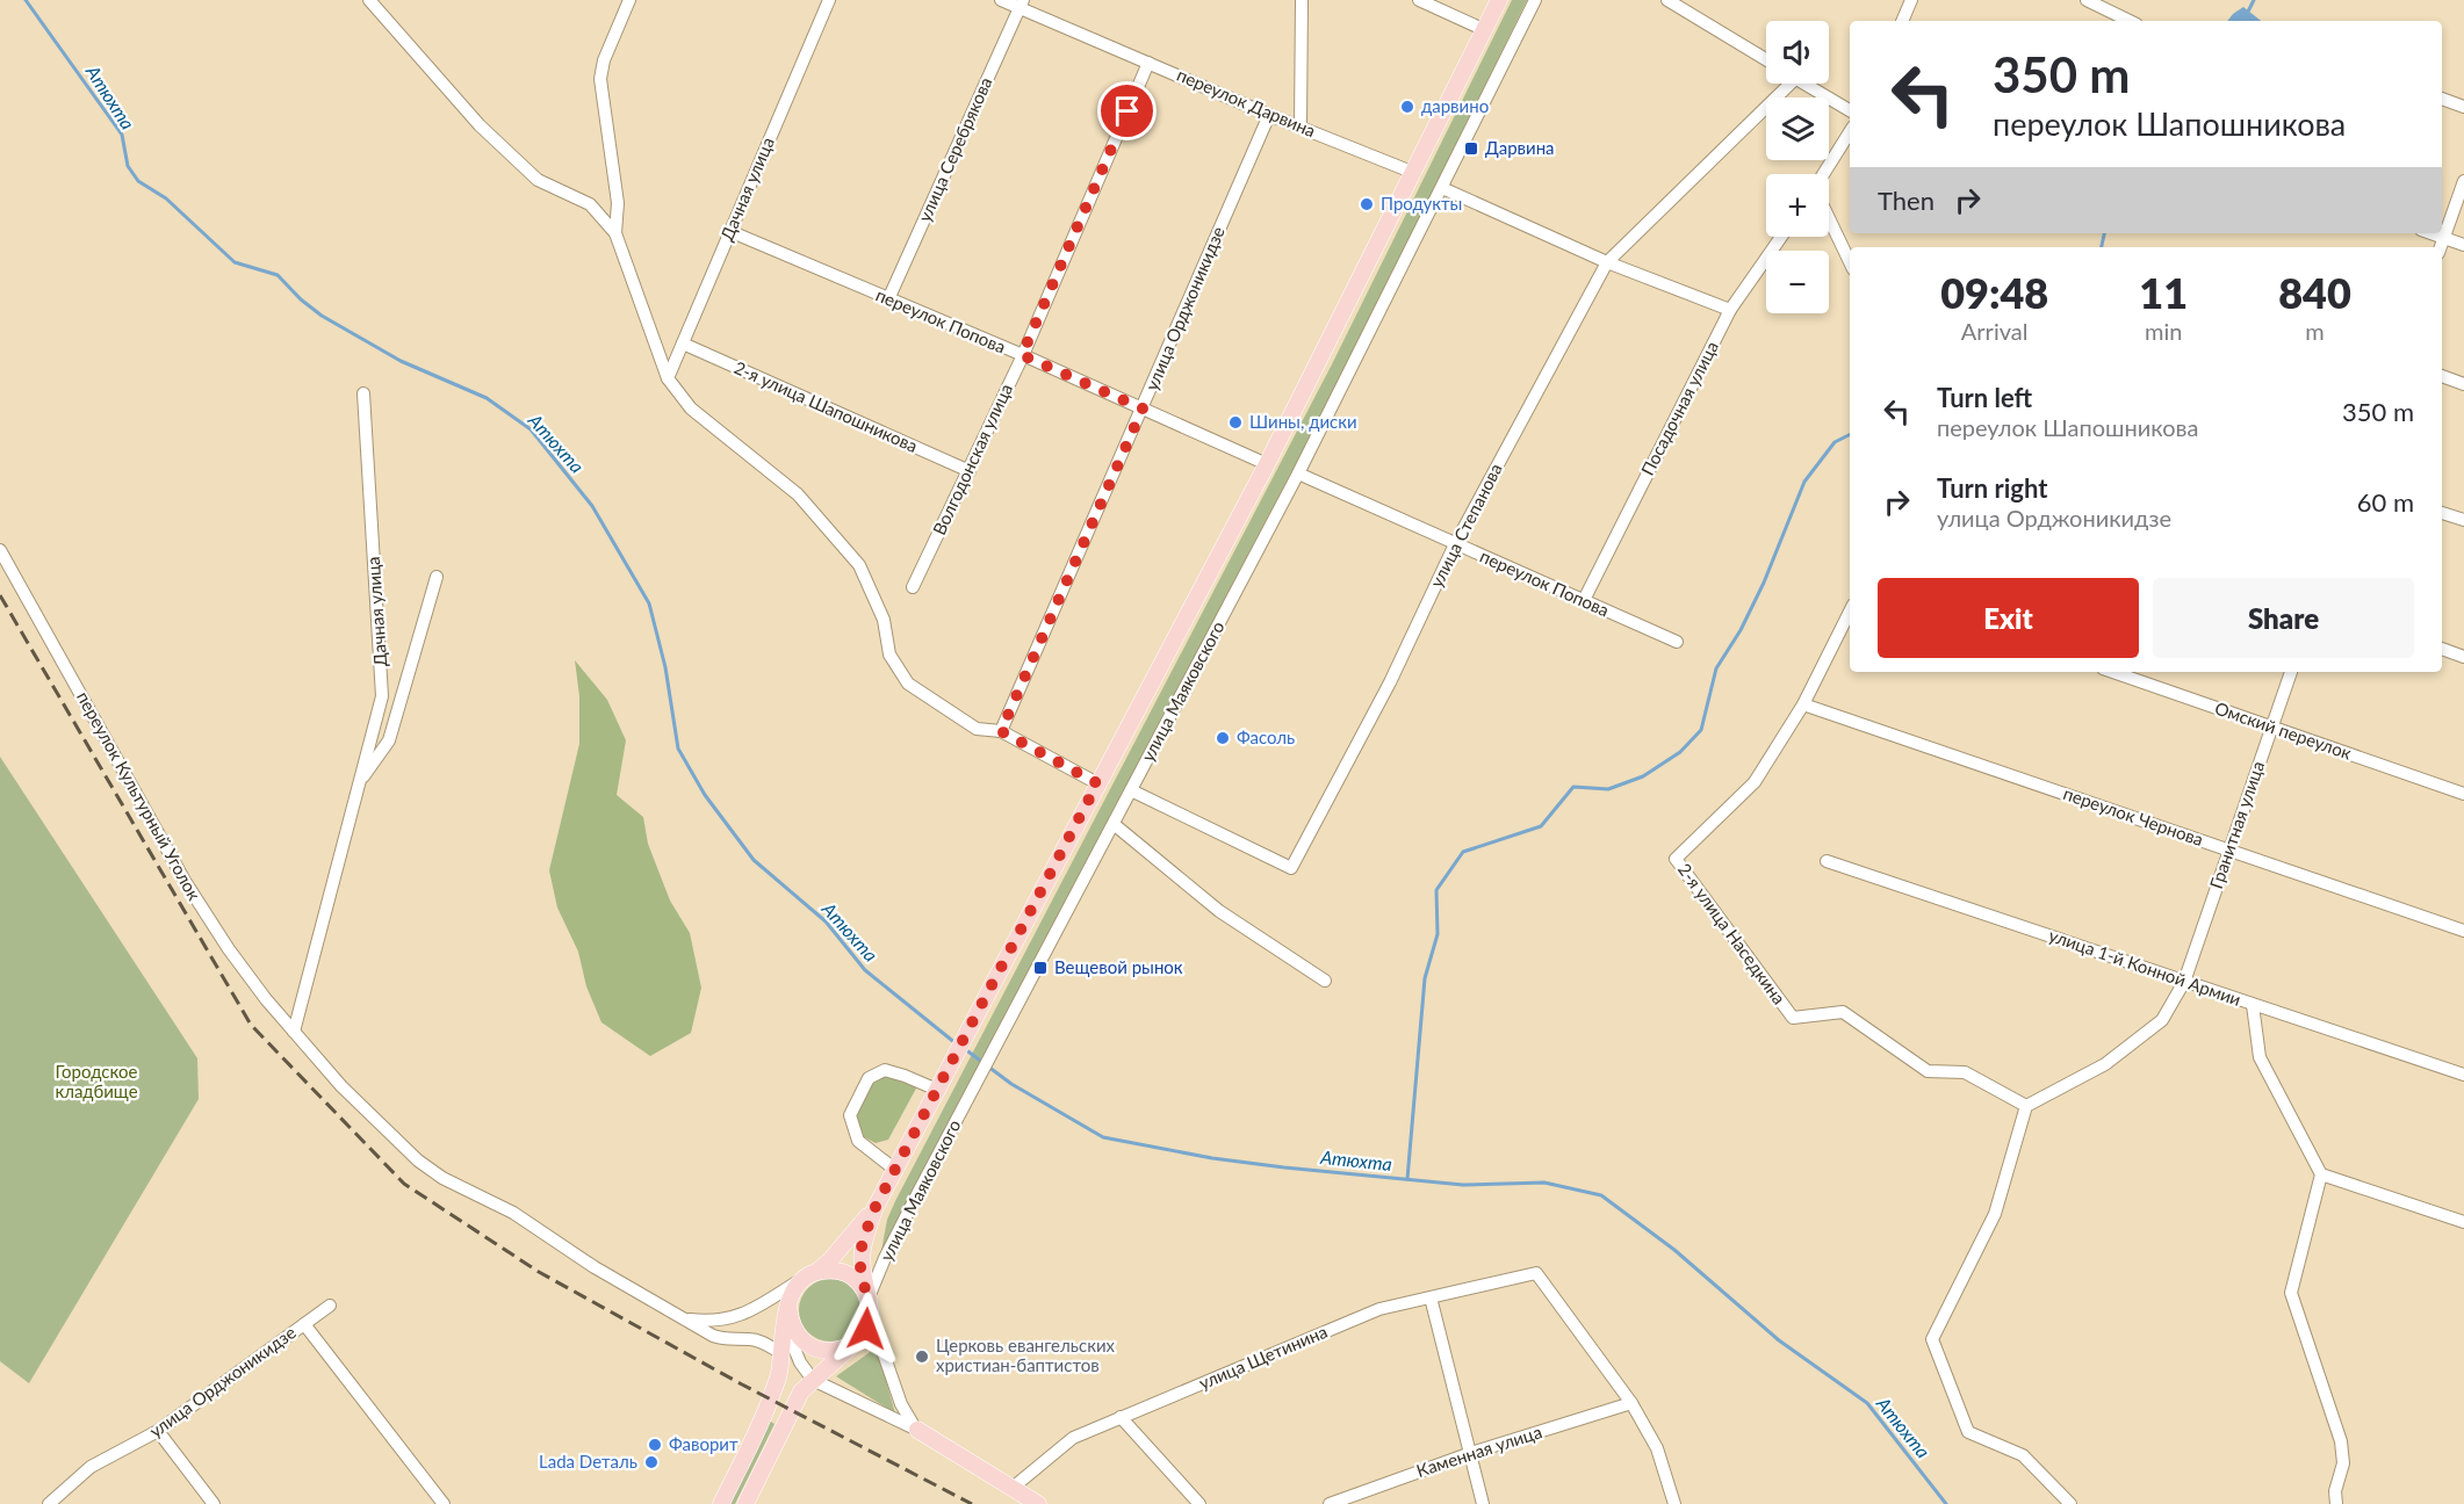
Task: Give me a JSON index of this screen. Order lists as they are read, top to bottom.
{
  "streets": {
    "main road": ["улица Маяковского"],
    "street": [
      "переулок Дарвина",
      "улица Серебрякова",
      "Дачная улица",
      "улица Орджоникидзе",
      "переулок Попова",
      "2-я улица Шапошникова",
      "Посадочная улица",
      "Волгодонская улица",
      "улица Степанова",
      "Омский переулок",
      "переулок Культурный Уголок",
      "переулок Чернова",
      "Гранитная улица",
      "2-я улица Наседкина",
      "улица 1-й Конной Армии",
      "улица Щетинина",
      "Каменная улица"
    ]
  },
  "crossings": [
    ["переулок Дарвина", "улица Серебрякова"],
    ["переулок Дарвина", "улица Орджоникидзе"],
    ["переулок Дарвина", "Волгодонская улица"],
    ["переулок Дарвина", "улица Маяковского"],
    ["улица Серебрякова", "переулок Попова"],
    ["Дачная улица", "переулок Попова"],
    ["Дачная улица", "2-я улица Шапошникова"],
    ["Дачная улица", "переулок Культурный Уголок"],
    ["улица Орджоникидзе", "переулок Попова"],
    ["переулок Попова", "Посадочная улица"],
    ["переулок Попова", "Волгодонская улица"],
    ["переулок Попова", "улица Степанова"],
    ["переулок Попова", "улица Маяковского"],
    ["2-я улица Шапошникова", "Волгодонская улица"],
    ["улица Степанова", "улица Маяковского"],
    ["Омский переулок", "Гранитная улица"],
    ["переулок Чернова", "Гранитная улица"],
    ["переулок Чернова", "2-я улица Наседкина"],
    ["Гранитная улица", "2-я улица Наседкина"],
    ["Гранитная улица", "улица 1-й Конной Армии"],
    ["улица Щетинина", "Каменная улица"]
  ],
  "water": ["Атюхта"],
  "parks": ["Городское кладбище"],
  "places": {
    "other": [
      "дарвино",
      "Продукты",
      "Шины, диски",
      "Фасоль",
      "Церковь евангельских христиан-баптистов",
      "Фаворит",
      "Lada Dеталь"
    ],
    "transit": ["Дарвина", "Вещевой рынок"]
  },
  "page": {
    "map_buttons": ["+", "−"],
    "turn": ["350 m", "переулок Шапошникова"],
    "then": "Then",
    "eta": [
      "09:48",
      "Arrival",
      "11",
      "min",
      "840",
      "m"
    ],
    "list": [
      {
        "name": "Turn left",
        "note": "переулок Шапошникова",
        "value": "350 m"
      },
      {
        "name": "Turn right",
        "note": "улица Орджоникидзе",
        "value": "60 m"
      }
    ],
    "buttons": ["Exit", "Share"]
  }
}
